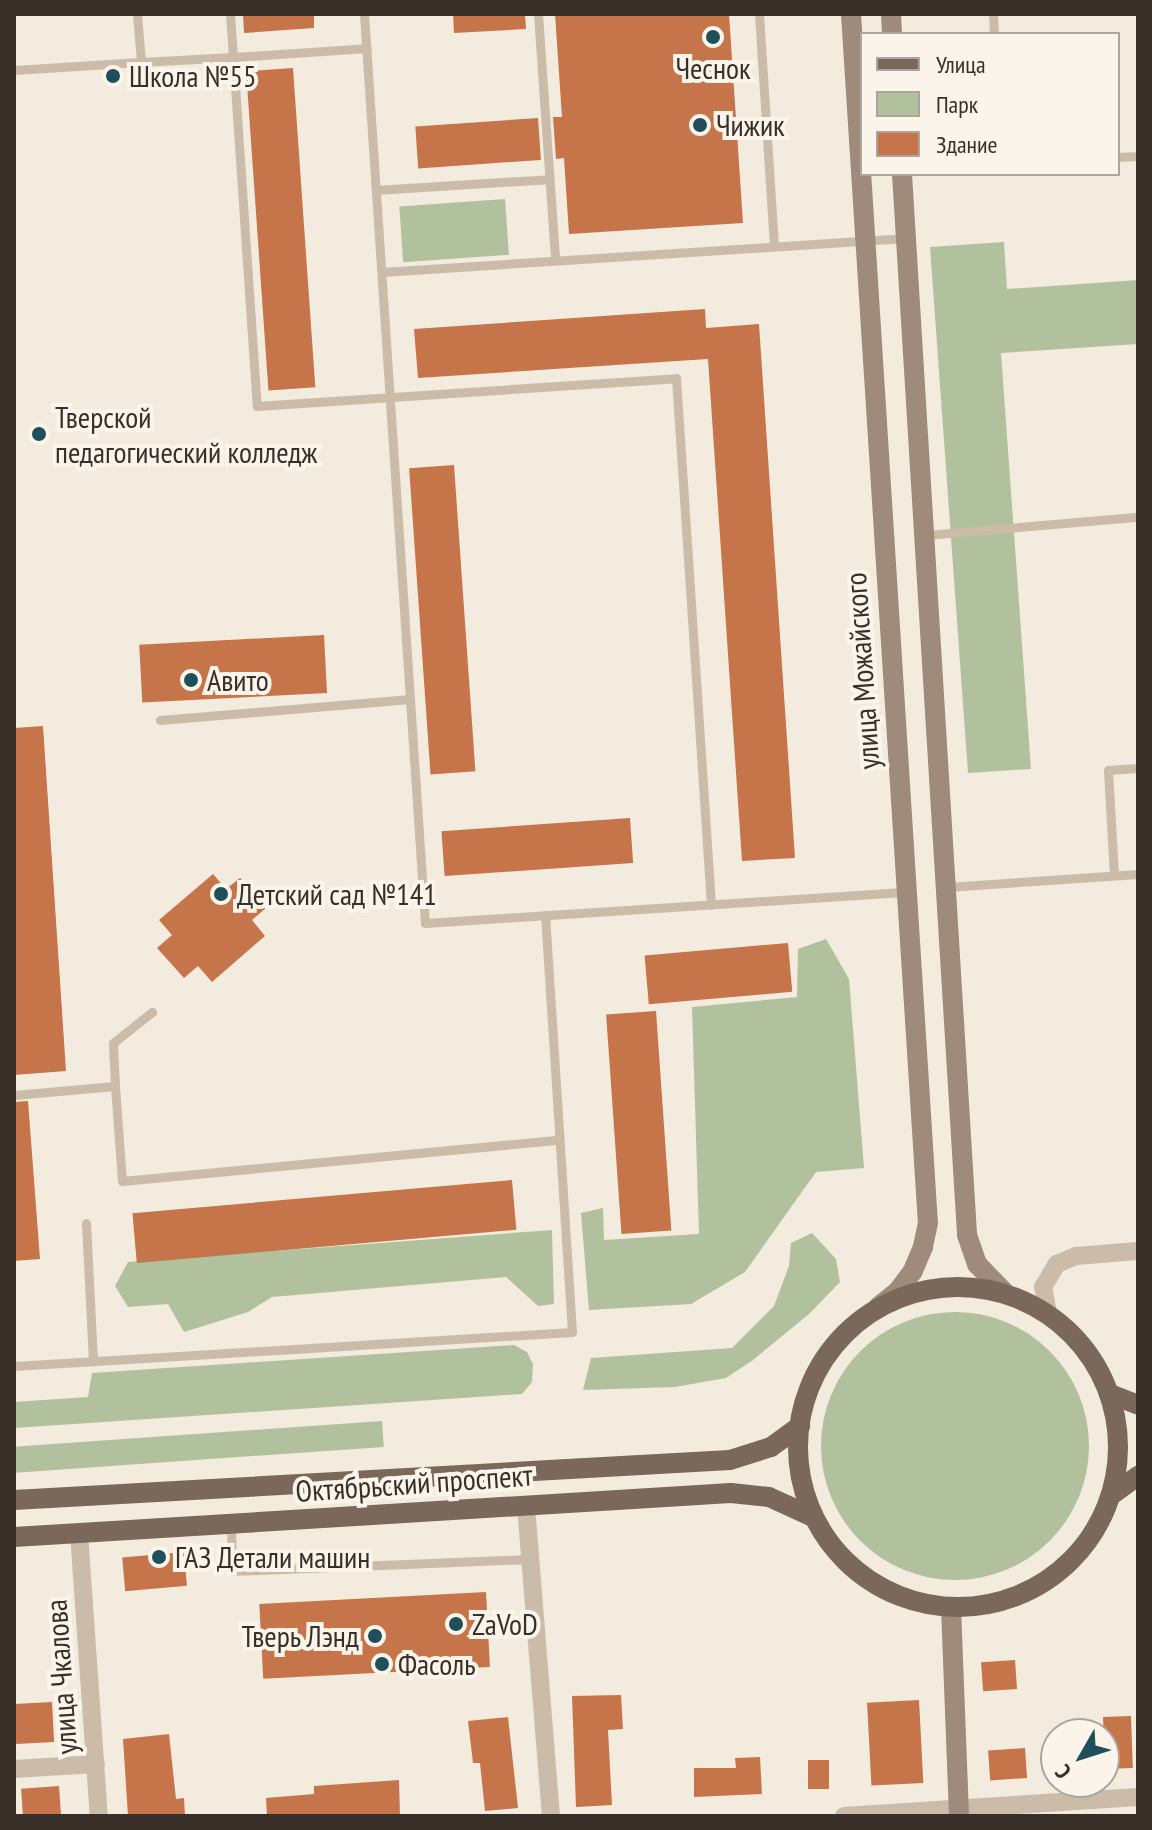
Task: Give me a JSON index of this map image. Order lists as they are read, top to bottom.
{
  "streets": {
    "main road": ["улица Можайского", "Октябрьский проспект"],
    "street": ["улица Чкалова"]
  },
  "crossings": [
    ["Октябрьский проспект", "улица Чкалова"]
  ],
  "places": [
    "Чеснок",
    "Школа №55",
    "Чижик",
    "Тверской педагогический колледж",
    "Авито",
    "Детский сад №141",
    "ГАЗ Детали машин",
    "ZaVoD",
    "Тверь Лэнд",
    "Фасоль"
  ],
  "legend": ["Улица", "Парк", "Здание"],
  "north": "bottom left"
}
